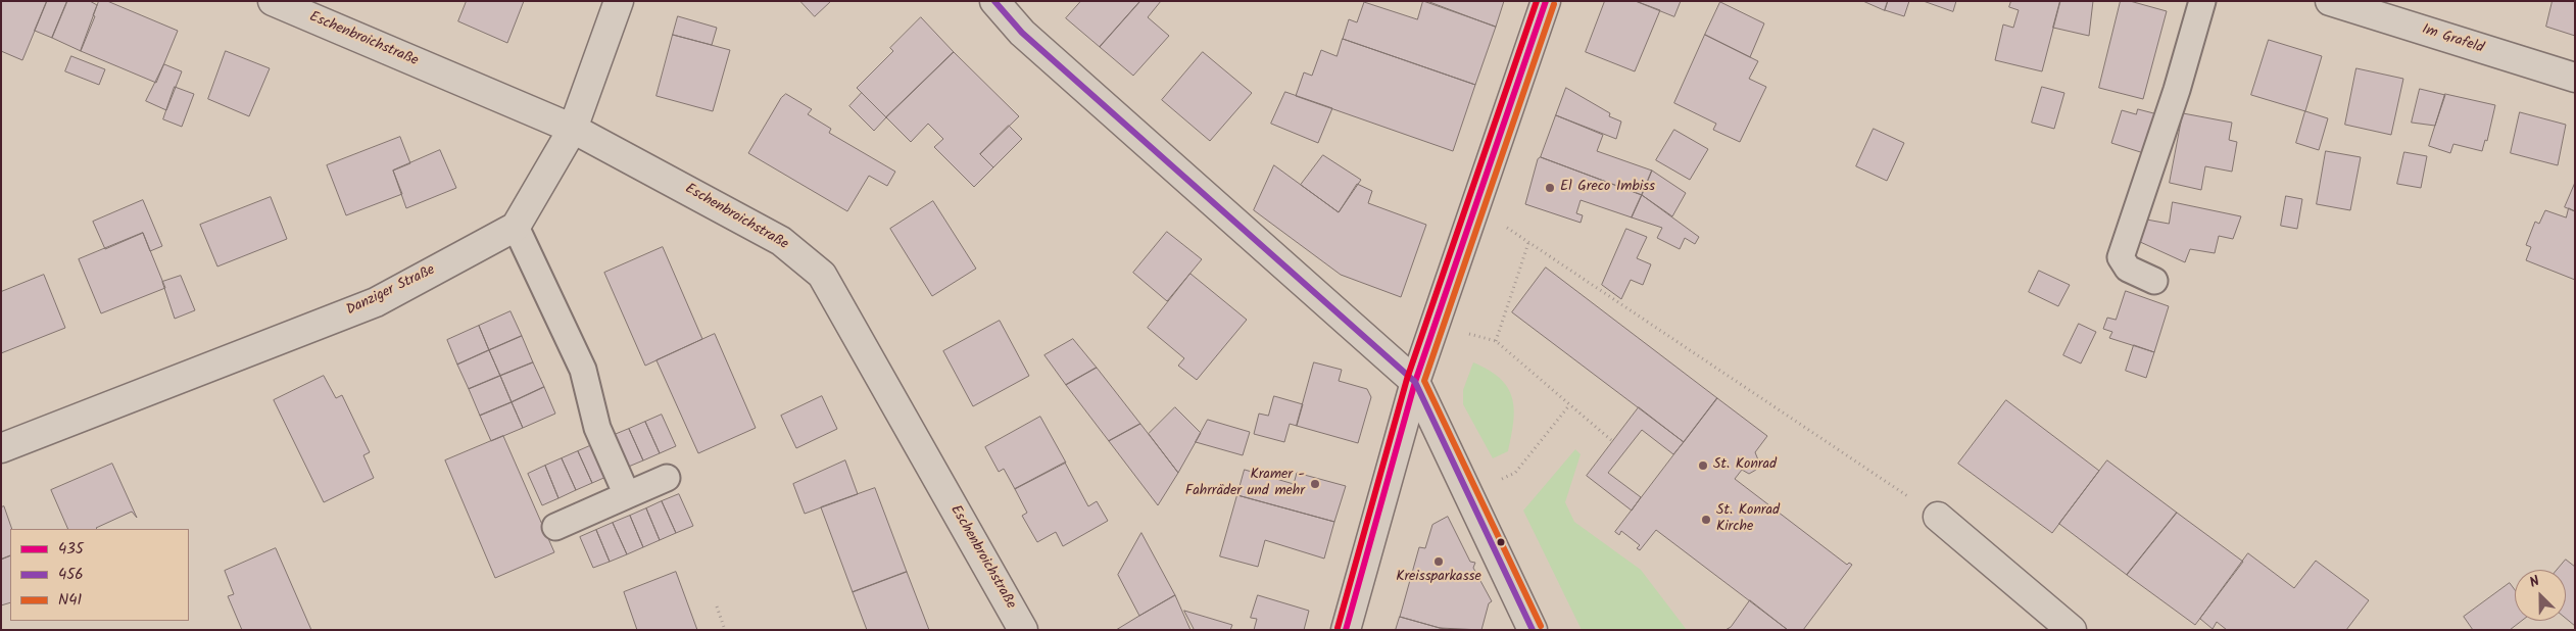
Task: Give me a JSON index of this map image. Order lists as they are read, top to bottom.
{
  "streets": {
    "street": ["Eschenbroichstraße", "Im Grafeld", "Danziger Straße"]
  },
  "places": [
    "El Greco Imbiss",
    "St. Konrad",
    "Kramer - Fahrräder und mehr",
    "St. Konrad Kirche",
    "Kreissparkasse"
  ],
  "lines": ["transit line 435", "transit line 456", "transit line N41"],
  "legend": ["435", "456", "N41"],
  "north": "top left"
}
